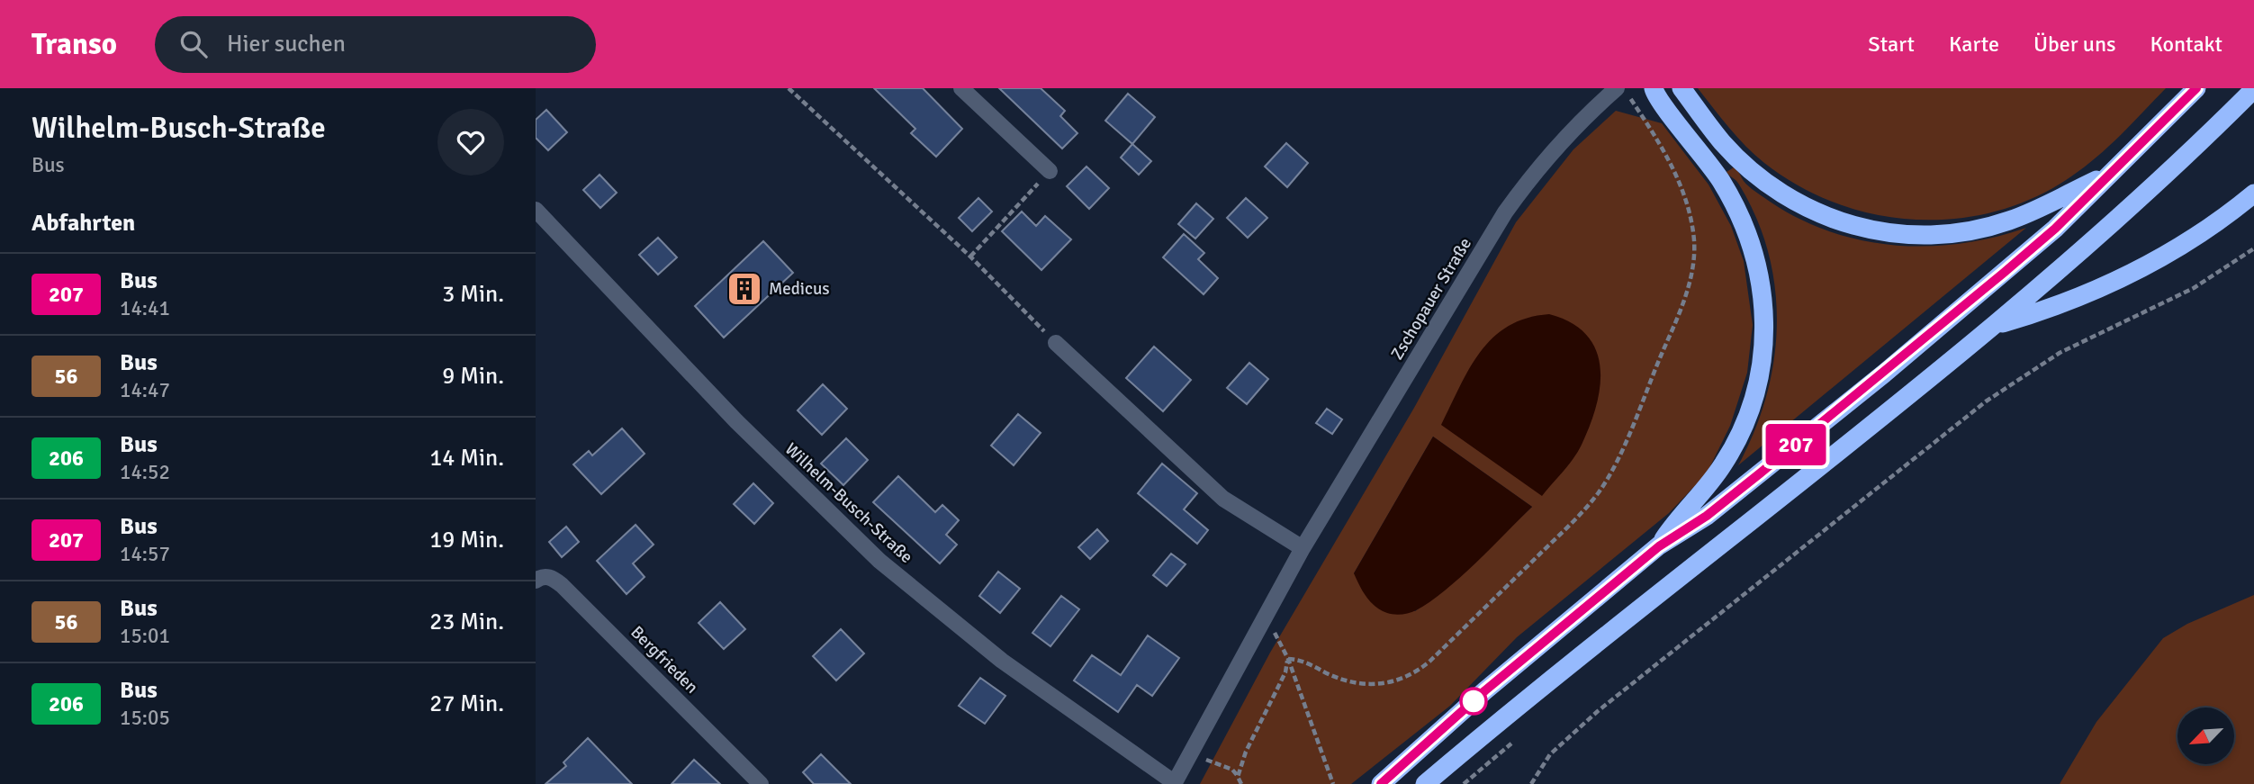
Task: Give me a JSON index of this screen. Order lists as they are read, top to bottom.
{
  "streets": {
    "street": ["Zschopauer Straße", "Wilhelm-Busch-Straße", "Bergfrieden"]
  },
  "crossings": [
    ["Zschopauer Straße", "Wilhelm-Busch-Straße"]
  ],
  "places": {
    "building": ["Medicus"]
  },
  "lines": ["bus line 207"],
  "north": "bottom left",
  "page": {
    "header": "Transo",
    "search": "Hier suchen",
    "nav": [
      "Start",
      "Karte",
      "Über uns",
      "Kontakt"
    ],
    "heading": [
      ["Wilhelm-Busch-Straße", "Bus"],
      "Abfahrten"
    ],
    "on_map": "207",
    "list": [
      {
        "mark": "207",
        "name": "Bus",
        "note": "14:41",
        "value": "3 Min."
      },
      {
        "mark": "56",
        "name": "Bus",
        "note": "14:47",
        "value": "9 Min."
      },
      {
        "mark": "206",
        "name": "Bus",
        "note": "14:52",
        "value": "14 Min."
      },
      {
        "mark": "207",
        "name": "Bus",
        "note": "14:57",
        "value": "19 Min."
      },
      {
        "mark": "56",
        "name": "Bus",
        "note": "15:01",
        "value": "23 Min."
      },
      {
        "mark": "206",
        "name": "Bus",
        "note": "15:05",
        "value": "27 Min."
      }
    ]
  }
}
